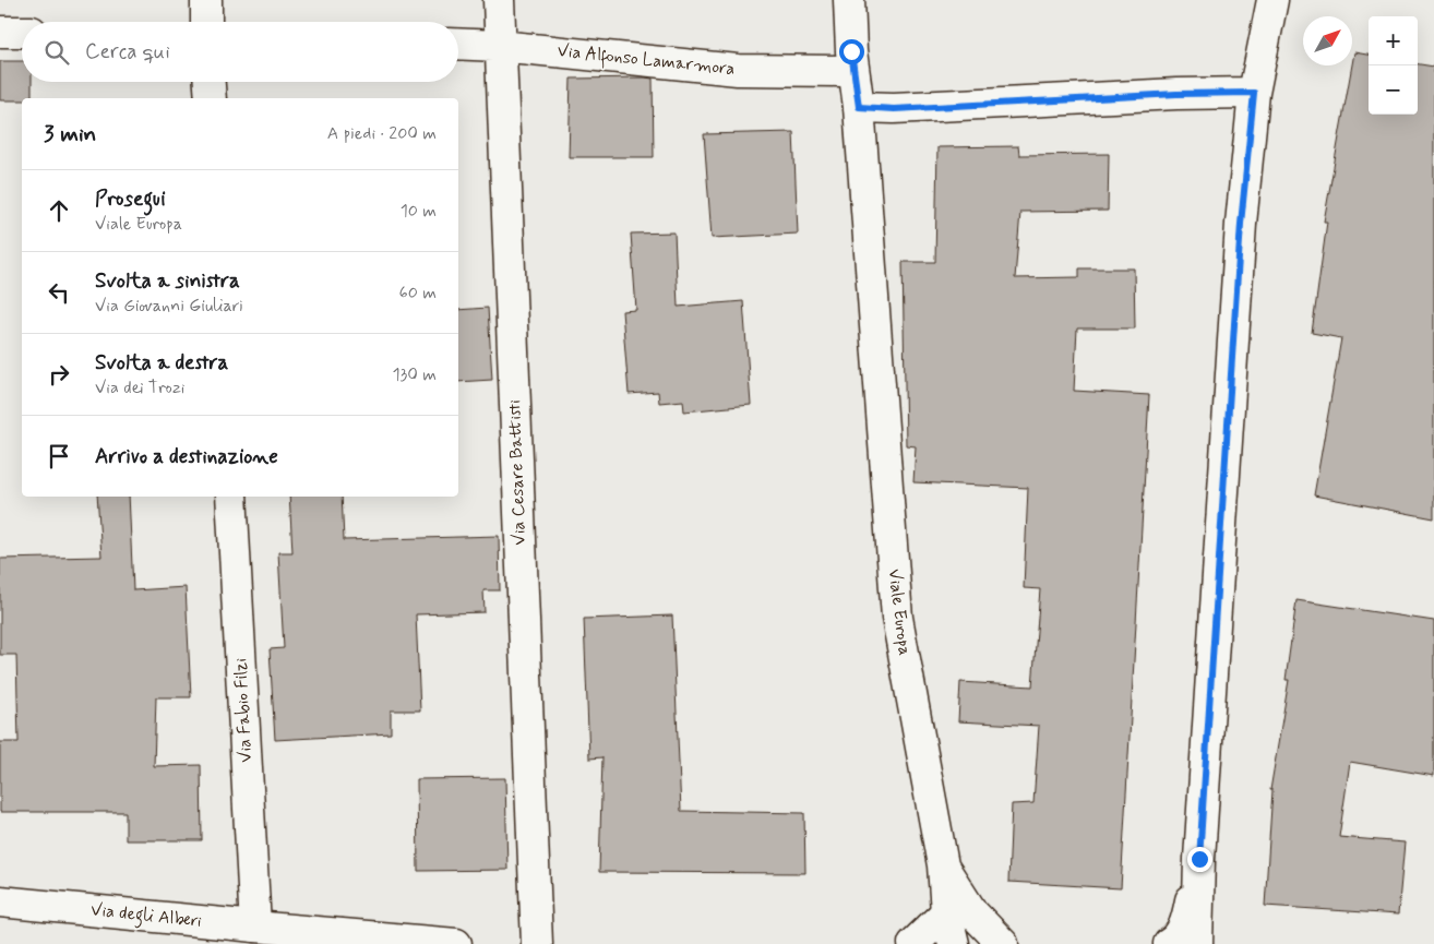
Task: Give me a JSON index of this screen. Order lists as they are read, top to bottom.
{
  "streets": {
    "street": [
      "Via Alfonso Lamarmora",
      "Via Cesare Battisti",
      "Viale Europa",
      "Via Fabio Filzi",
      "Via degli Alberi"
    ]
  },
  "crossings": [
    ["Via Alfonso Lamarmora", "Via Cesare Battisti"],
    ["Via Alfonso Lamarmora", "Viale Europa"],
    ["Via Fabio Filzi", "Via degli Alberi"]
  ],
  "north": "top right",
  "page": {
    "map_buttons": ["+", "−"],
    "search": "Cerca qui",
    "heading": ["3 min", "A piedi · 200 m"],
    "list": [
      ["Prosegui", "Viale Europa", "10 m"],
      ["Svolta a sinistra", "Via Giovanni Giuliari", "60 m"],
      ["Svolta a destra", "Via dei Trozi", "130 m"],
      "Arrivo a destinazione"
    ]
  }
}
